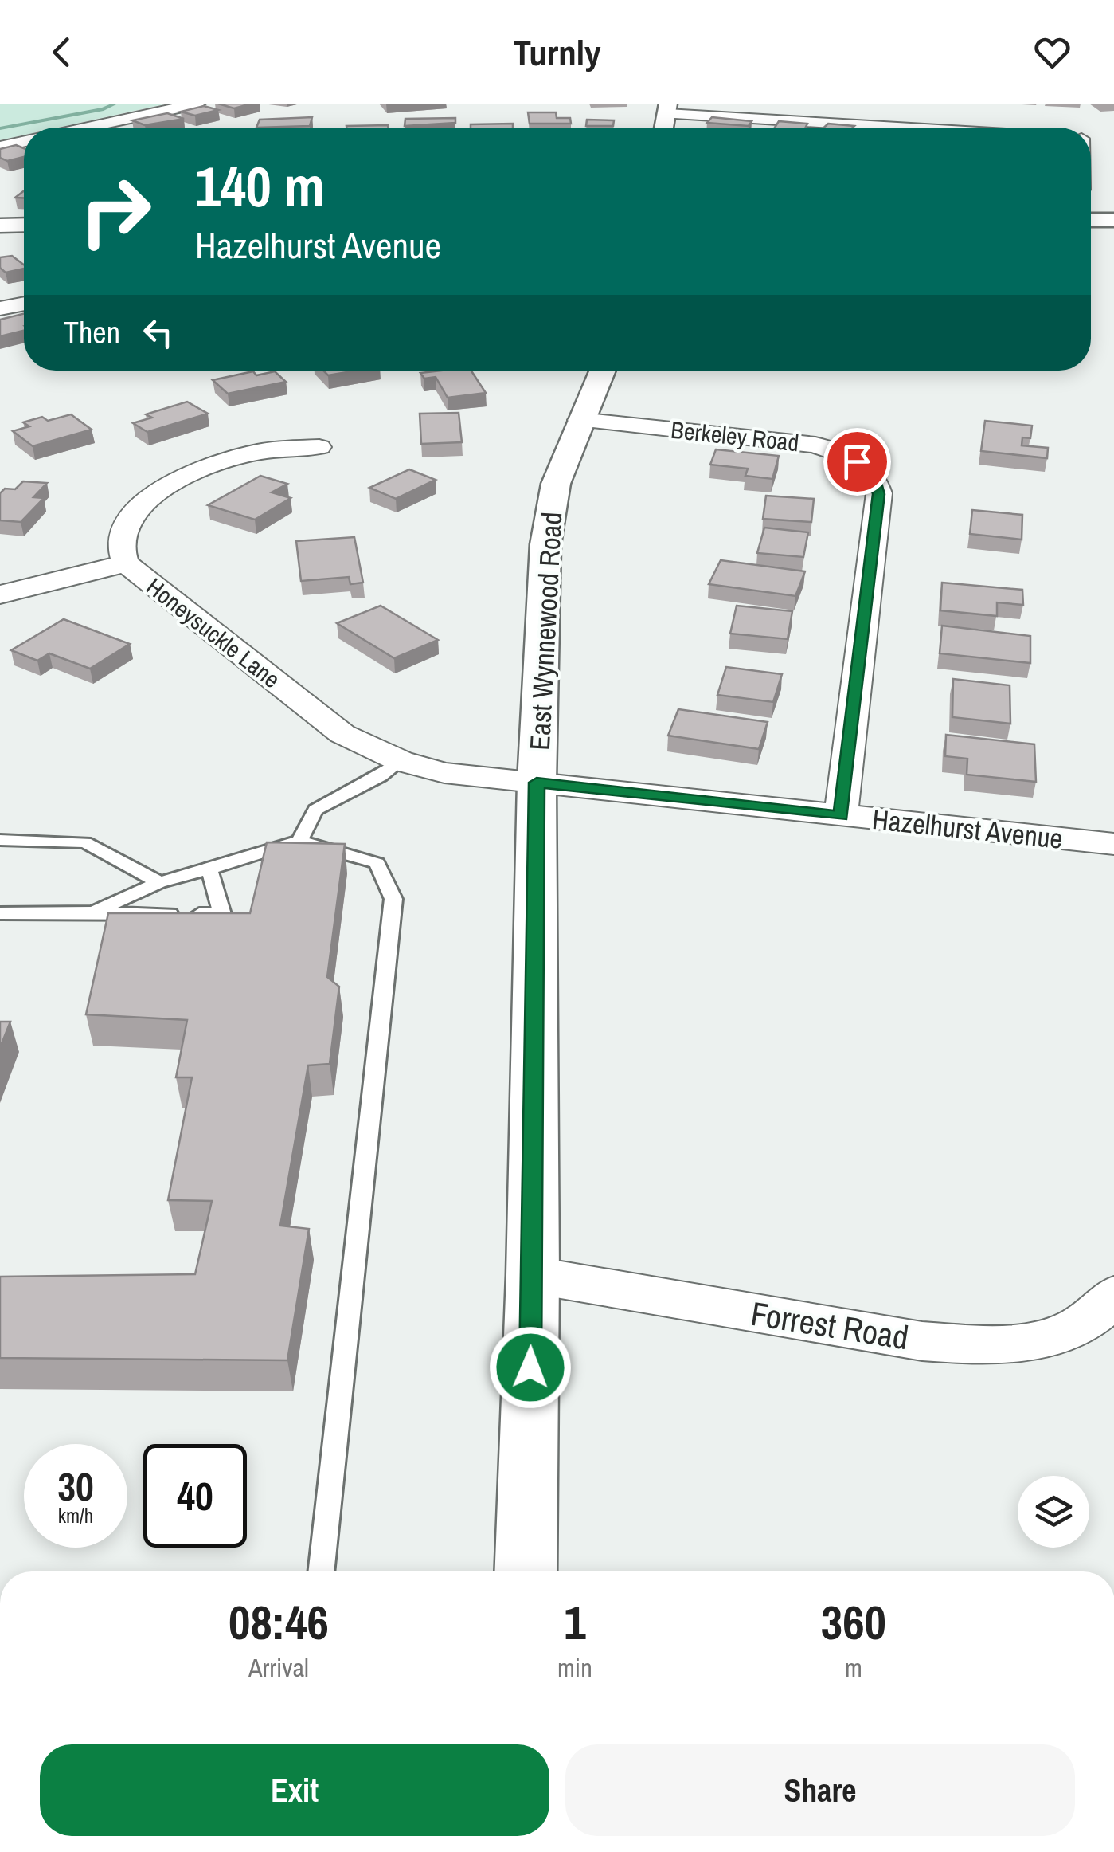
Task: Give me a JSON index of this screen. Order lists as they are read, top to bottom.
{
  "streets": {
    "street": [
      "Berkeley Road",
      "East Wynnewood Road",
      "Honeysuckle Lane",
      "Hazelhurst Avenue",
      "Forrest Road"
    ]
  },
  "crossings": [
    ["Berkeley Road", "East Wynnewood Road"],
    ["Berkeley Road", "Hazelhurst Avenue"],
    ["East Wynnewood Road", "Honeysuckle Lane"],
    ["East Wynnewood Road", "Hazelhurst Avenue"],
    ["East Wynnewood Road", "Forrest Road"],
    ["Honeysuckle Lane", "Hazelhurst Avenue"]
  ],
  "page": {
    "header": "Turnly",
    "turn": ["140 m", "Hazelhurst Avenue"],
    "then": "Then",
    "speed": "30 km/h",
    "limit": "40",
    "eta": [
      "08:46",
      "Arrival",
      "1",
      "min",
      "360",
      "m"
    ],
    "buttons": ["Exit", "Share"]
  }
}
